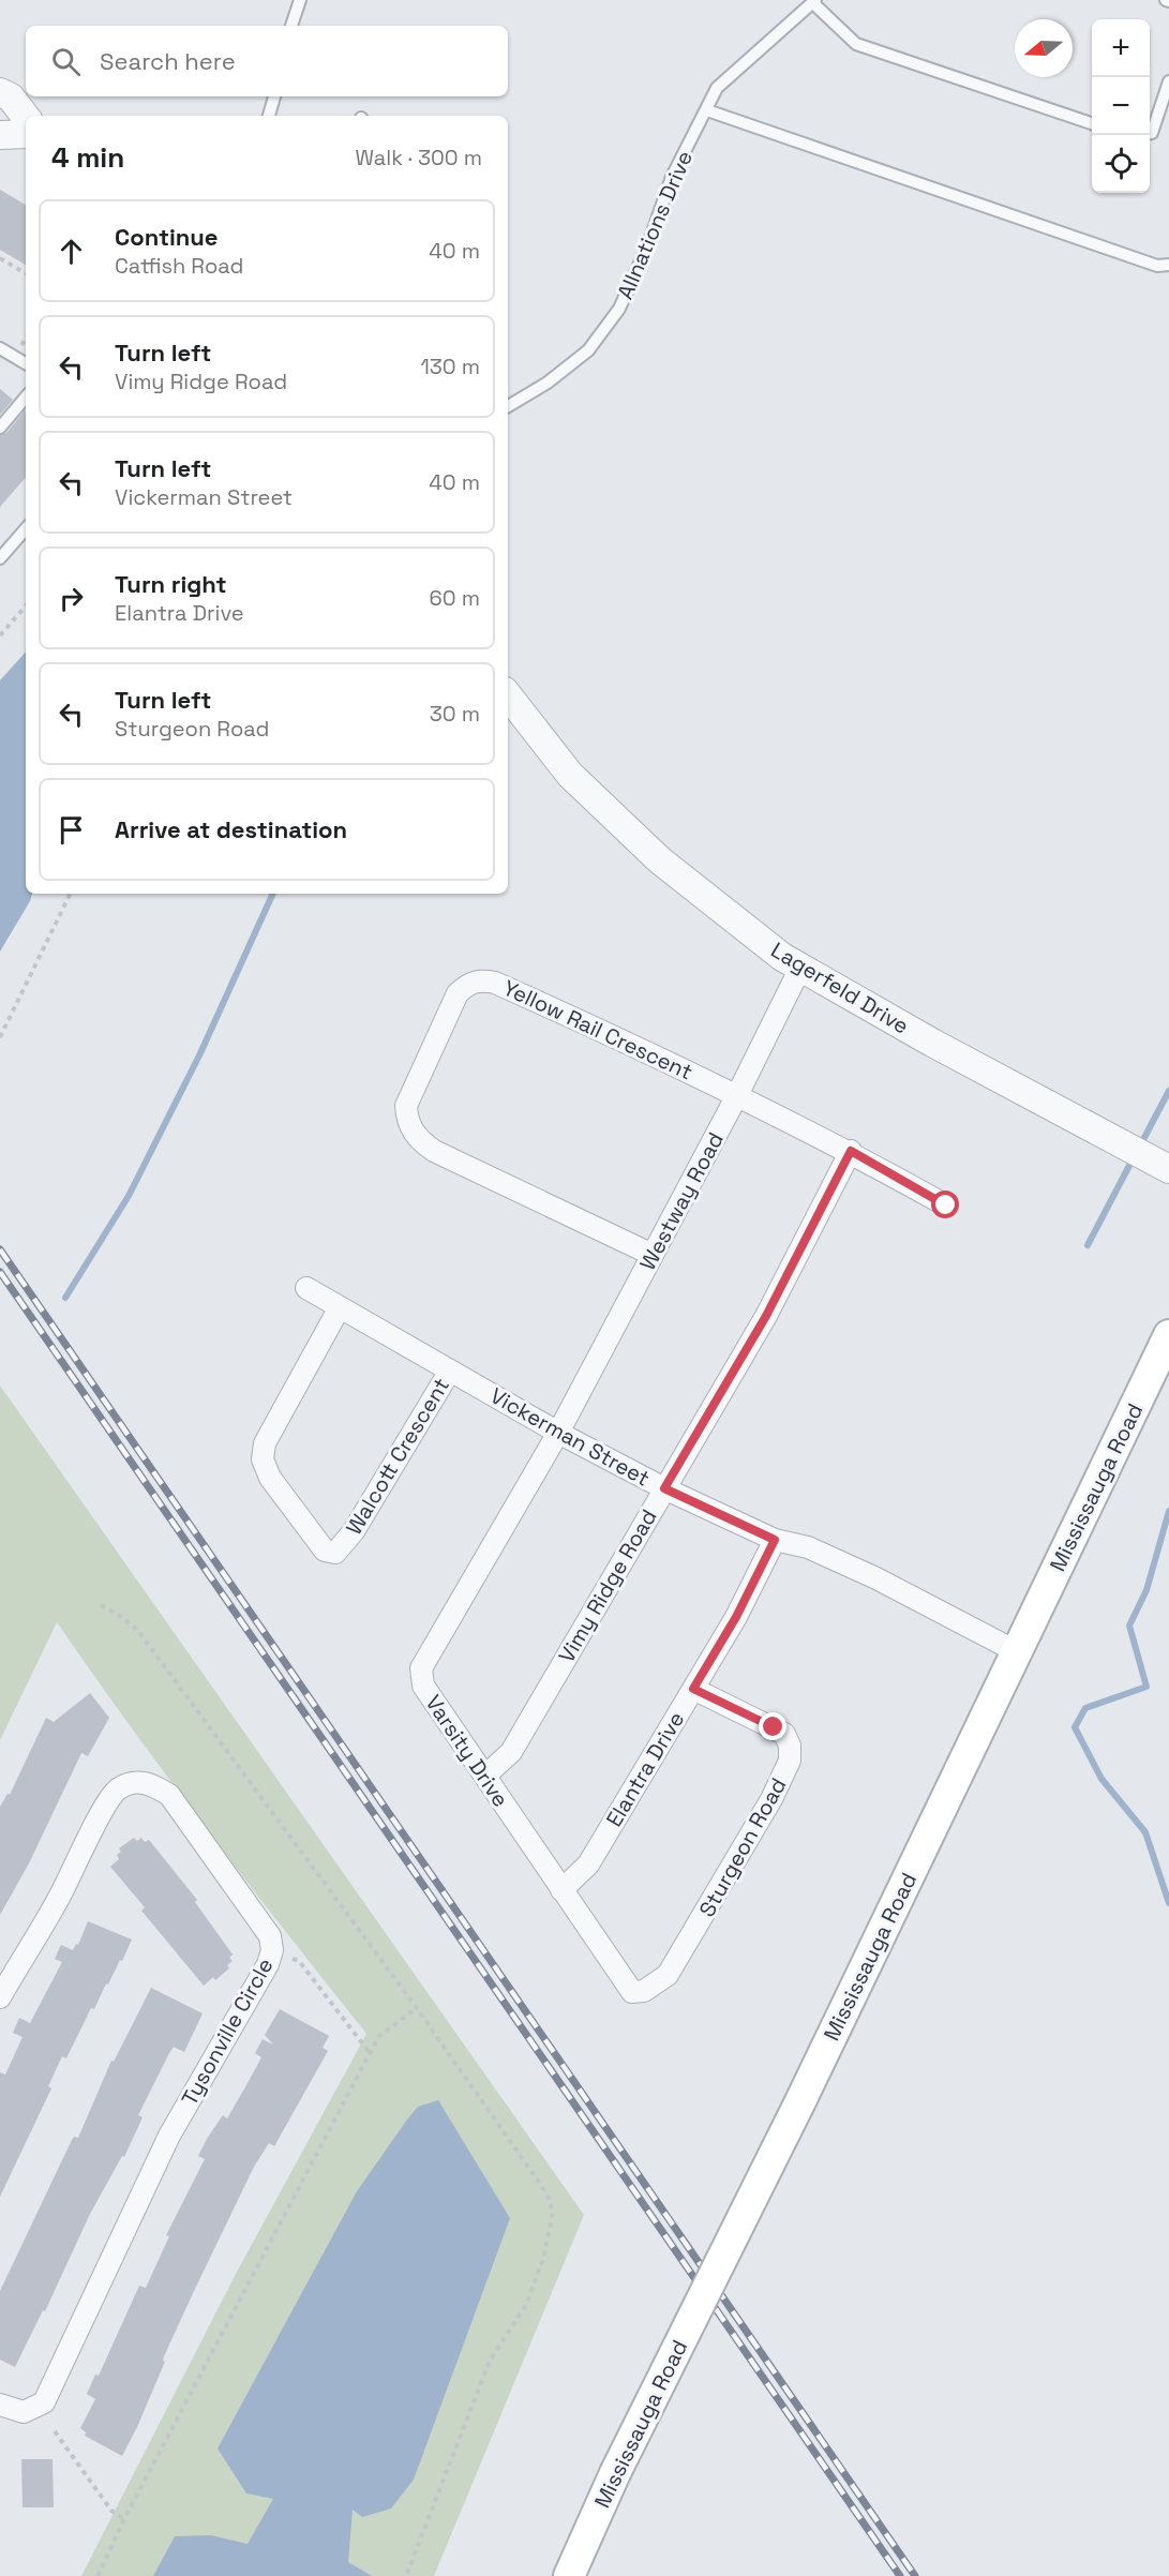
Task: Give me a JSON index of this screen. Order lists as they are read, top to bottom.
{
  "streets": {
    "main road": ["Mississauga Road"],
    "street": [
      "Lagerfeld Drive",
      "Yellow Rail Crescent",
      "Westway Road",
      "Vickerman Street",
      "Walcott Crescent",
      "Vimy Ridge Road",
      "Varsity Drive",
      "Elantra Drive",
      "Sturgeon Road",
      "Tysonville Circle"
    ],
    "lane": ["Allnations Drive"]
  },
  "crossings": [
    ["Lagerfeld Drive", "Westway Road"],
    ["Yellow Rail Crescent", "Westway Road"],
    ["Yellow Rail Crescent", "Vimy Ridge Road"],
    ["Westway Road", "Vickerman Street"],
    ["Westway Road", "Varsity Drive"],
    ["Vickerman Street", "Walcott Crescent"],
    ["Vickerman Street", "Mississauga Road"],
    ["Vickerman Street", "Vimy Ridge Road"],
    ["Vickerman Street", "Varsity Drive"],
    ["Vickerman Street", "Elantra Drive"],
    ["Vimy Ridge Road", "Varsity Drive"],
    ["Varsity Drive", "Elantra Drive"],
    ["Varsity Drive", "Sturgeon Road"],
    ["Elantra Drive", "Sturgeon Road"]
  ],
  "north": "left",
  "page": {
    "map_buttons": ["+", "−"],
    "search": "Search here",
    "heading": ["4 min", "Walk · 300 m"],
    "list": [
      ["Continue", "Catfish Road", "40 m"],
      ["Turn left", "Vimy Ridge Road", "130 m"],
      ["Turn left", "Vickerman Street", "40 m"],
      ["Turn right", "Elantra Drive", "60 m"],
      ["Turn left", "Sturgeon Road", "30 m"],
      "Arrive at destination"
    ]
  }
}
